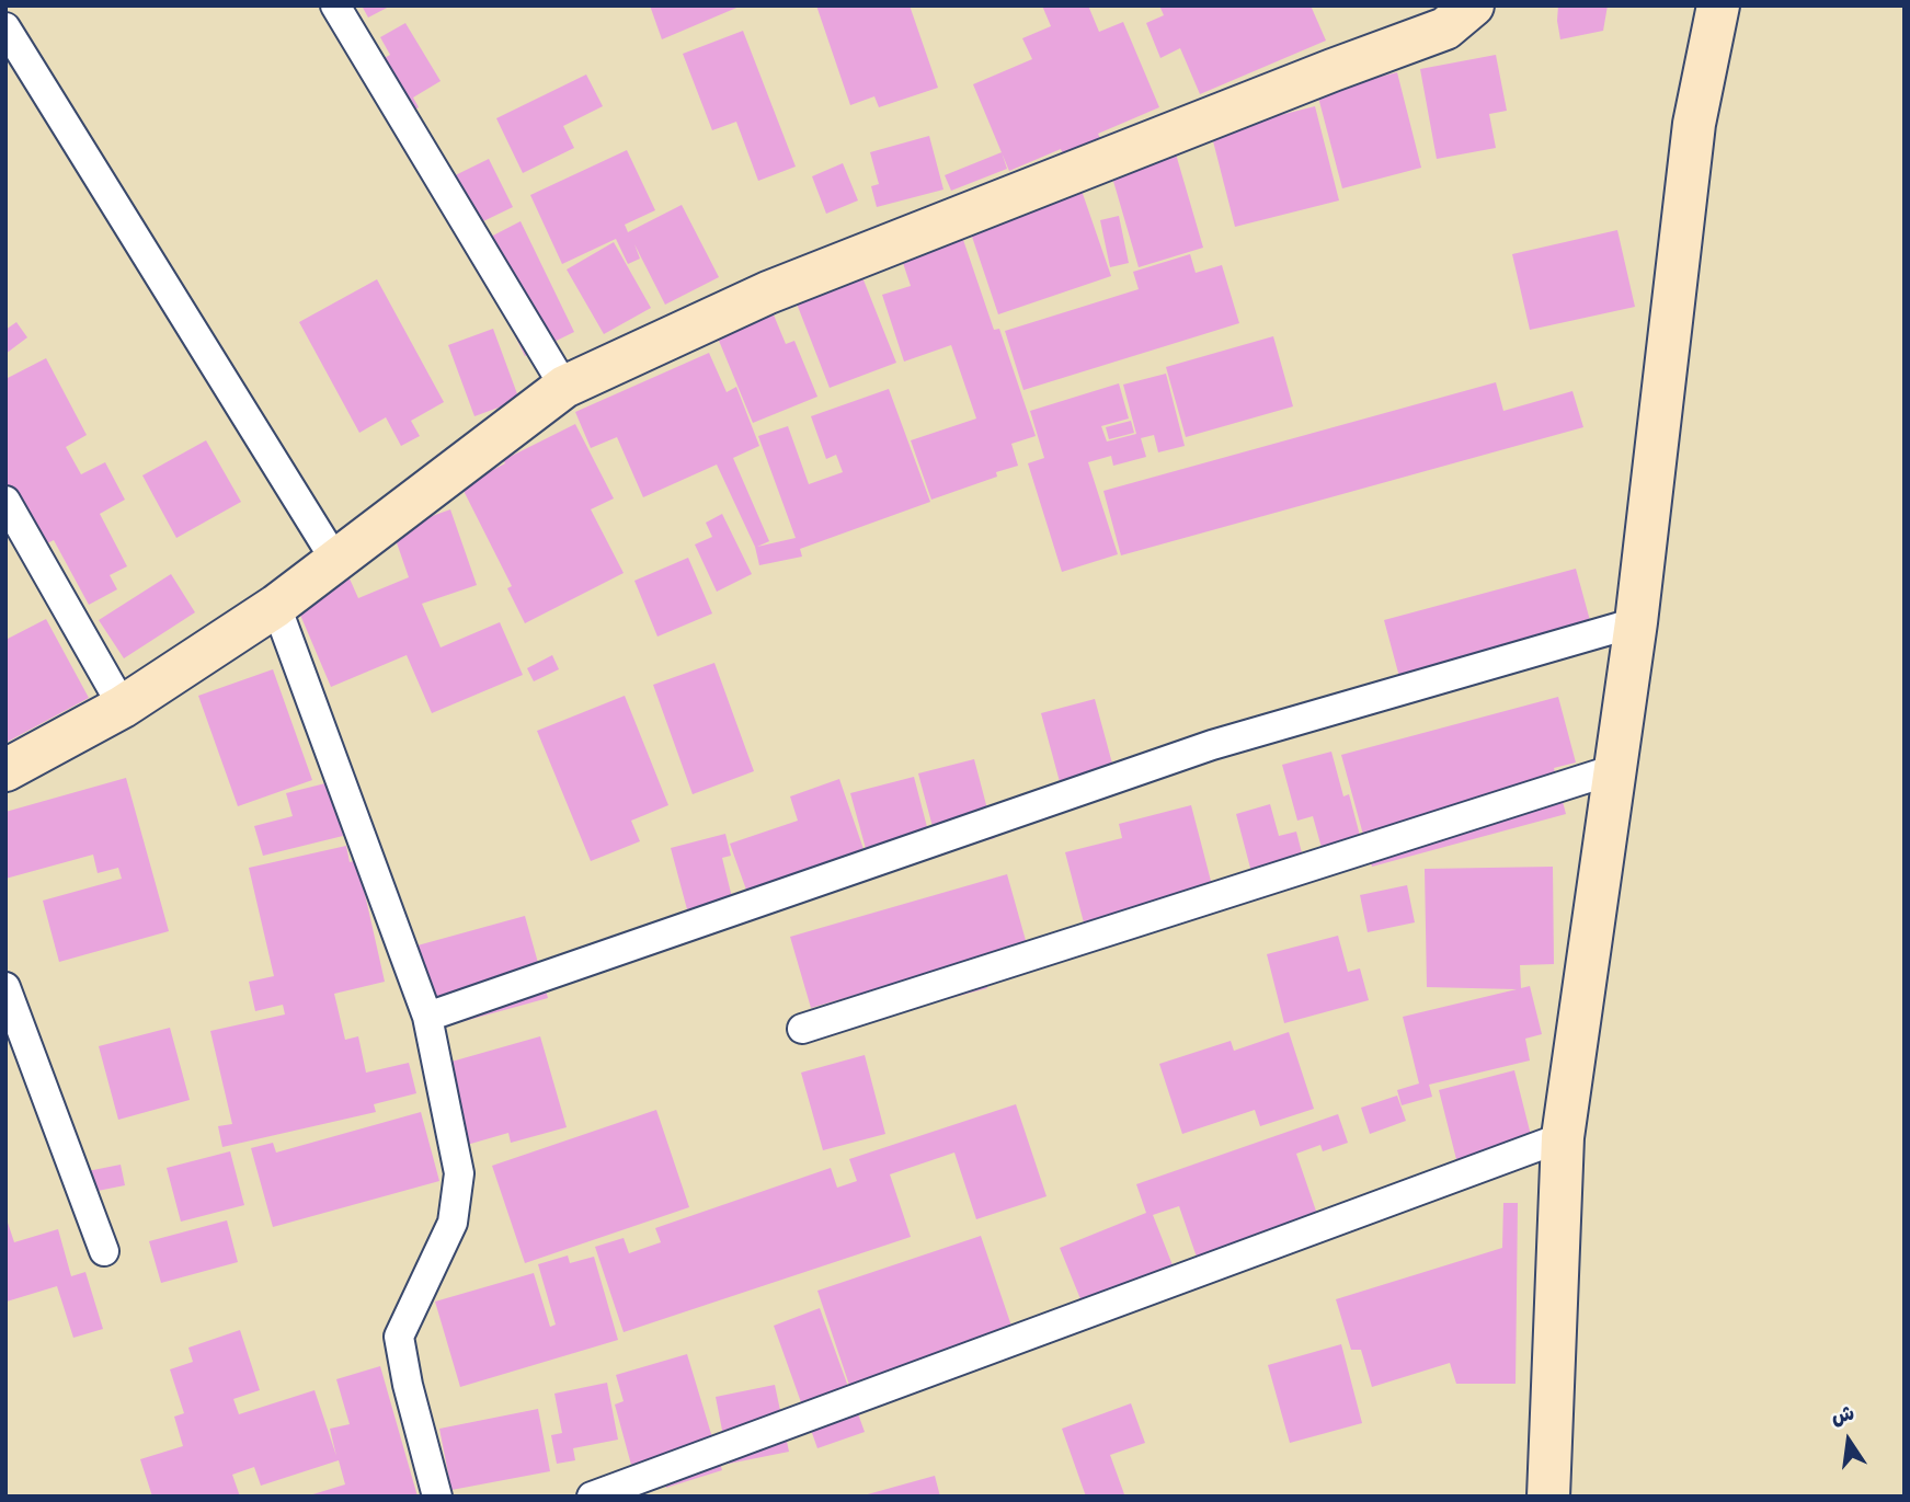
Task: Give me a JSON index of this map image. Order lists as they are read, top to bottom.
{
  "north": "top"
}
